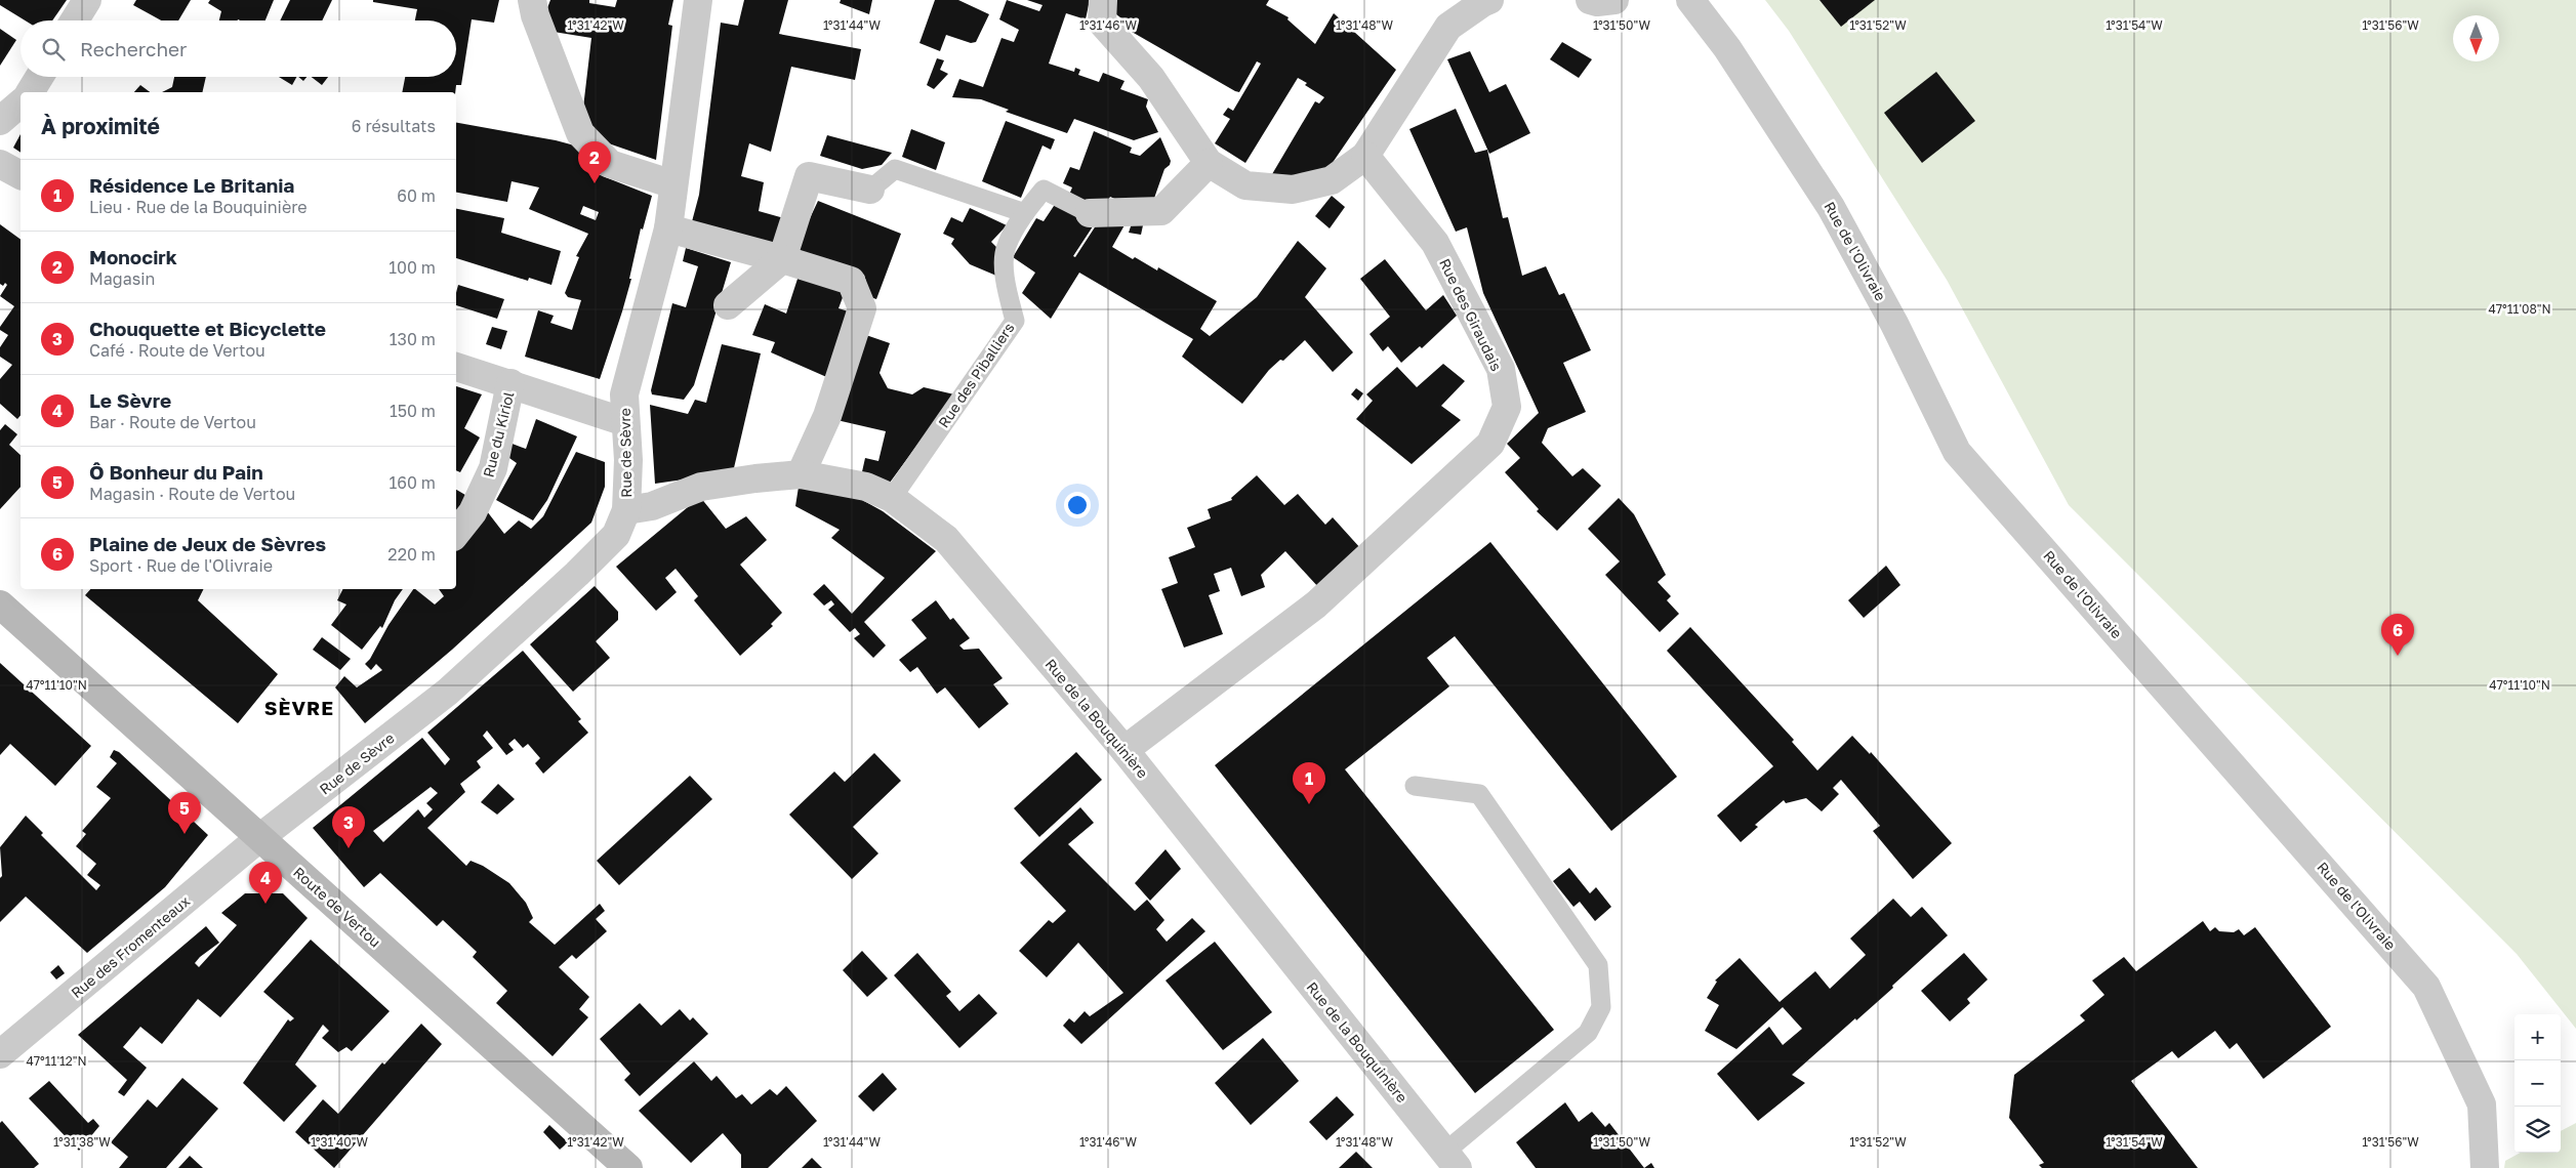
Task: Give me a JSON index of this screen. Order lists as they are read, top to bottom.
{
  "streets": {
    "main road": ["Route de Vertou"],
    "street": [
      "Rue de l'Olivraie",
      "Rue des Giraudais",
      "Rue du Kiriol",
      "Rue de Sèvre",
      "Rue de la Bouquinière",
      "Rue des Fromenteaux"
    ],
    "lane": ["Rue des Piballiers"]
  },
  "crossings": [
    ["Rue des Giraudais", "Rue de la Bouquinière"],
    ["Rue des Piballiers", "Rue de la Bouquinière"],
    ["Rue du Kiriol", "Rue de Sèvre"],
    ["Rue de Sèvre", "Rue de la Bouquinière"],
    ["Rue de Sèvre", "Route de Vertou"],
    ["Rue de Sèvre", "Rue des Fromenteaux"],
    ["Route de Vertou", "Rue des Fromenteaux"]
  ],
  "districts": ["SÈVRE"],
  "north": "bottom",
  "page": {
    "search": "Rechercher",
    "heading": ["À proximité", "6 résultats"],
    "pins": [
      "2",
      "6",
      "1",
      "5",
      "3",
      "4"
    ],
    "list": [
      {
        "mark": "1",
        "name": "Résidence Le Britania",
        "note": "Lieu · Rue de la Bouquinière",
        "value": "60 m"
      },
      {
        "mark": "2",
        "name": "Monocirk",
        "note": "Magasin",
        "value": "100 m"
      },
      {
        "mark": "3",
        "name": "Chouquette et Bicyclette",
        "note": "Café · Route de Vertou",
        "value": "130 m"
      },
      {
        "mark": "4",
        "name": "Le Sèvre",
        "note": "Bar · Route de Vertou",
        "value": "150 m"
      },
      {
        "mark": "5",
        "name": "Ô Bonheur du Pain",
        "note": "Magasin · Route de Vertou",
        "value": "160 m"
      },
      {
        "mark": "6",
        "name": "Plaine de Jeux de Sèvres",
        "note": "Sport · Rue de l'Olivraie",
        "value": "220 m"
      }
    ],
    "map_buttons": ["+", "−"]
  },
  "coordinates": [
    "1°31'42\"W",
    "1°31'44\"W",
    "1°31'46\"W",
    "1°31'48\"W",
    "1°31'50\"W",
    "1°31'52\"W",
    "1°31'54\"W",
    "1°31'56\"W",
    "47°11'08\"N",
    "47°11'10\"N",
    "47°11'12\"N",
    "1°31'38\"W",
    "1°31'40\"W"
  ]
}
